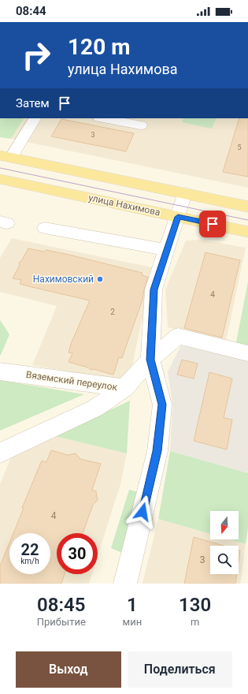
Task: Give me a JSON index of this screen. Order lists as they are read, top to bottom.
{
  "streets": {
    "main road": ["улица Нахимова"],
    "street": ["Вяземский переулок"]
  },
  "places": ["Нахимовский"],
  "house_numbers": [
    "3",
    "5",
    "4",
    "2",
    "4",
    "3"
  ],
  "north": "bottom",
  "page": {
    "status": "08:44",
    "turn": ["120 m", "улица Нахимова"],
    "then": "Затем",
    "speed": "22 km/h",
    "limit": "30",
    "eta": [
      "08:45",
      "Прибытие",
      "1",
      "мин",
      "130",
      "m"
    ],
    "buttons": ["Выход", "Поделиться"]
  }
}
